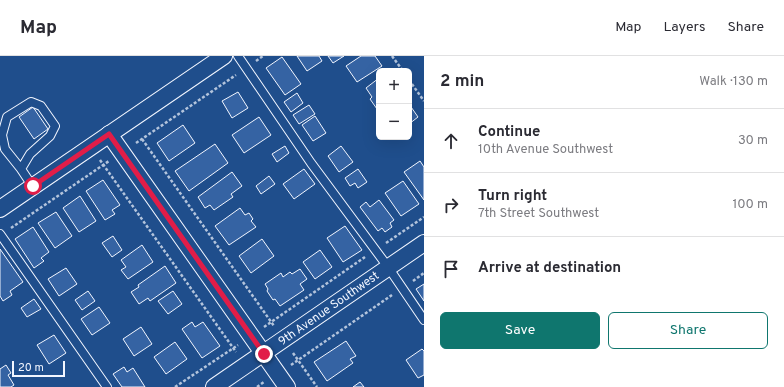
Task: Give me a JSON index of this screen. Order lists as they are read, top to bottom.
{
  "streets": {
    "street": ["9th Avenue Southwest"]
  },
  "scale_bar": "20 m",
  "page": {
    "header": "Map",
    "nav": ["Map", "Layers", "Share"],
    "heading": ["2 min", "Walk · 130 m"],
    "map_buttons": ["+", "−"],
    "list": [
      ["Continue", "10th Avenue Southwest", "30 m"],
      ["Turn right", "7th Street Southwest", "100 m"],
      "Arrive at destination"
    ],
    "buttons": ["Save", "Share"],
    "scale": "20 m"
  }
}
